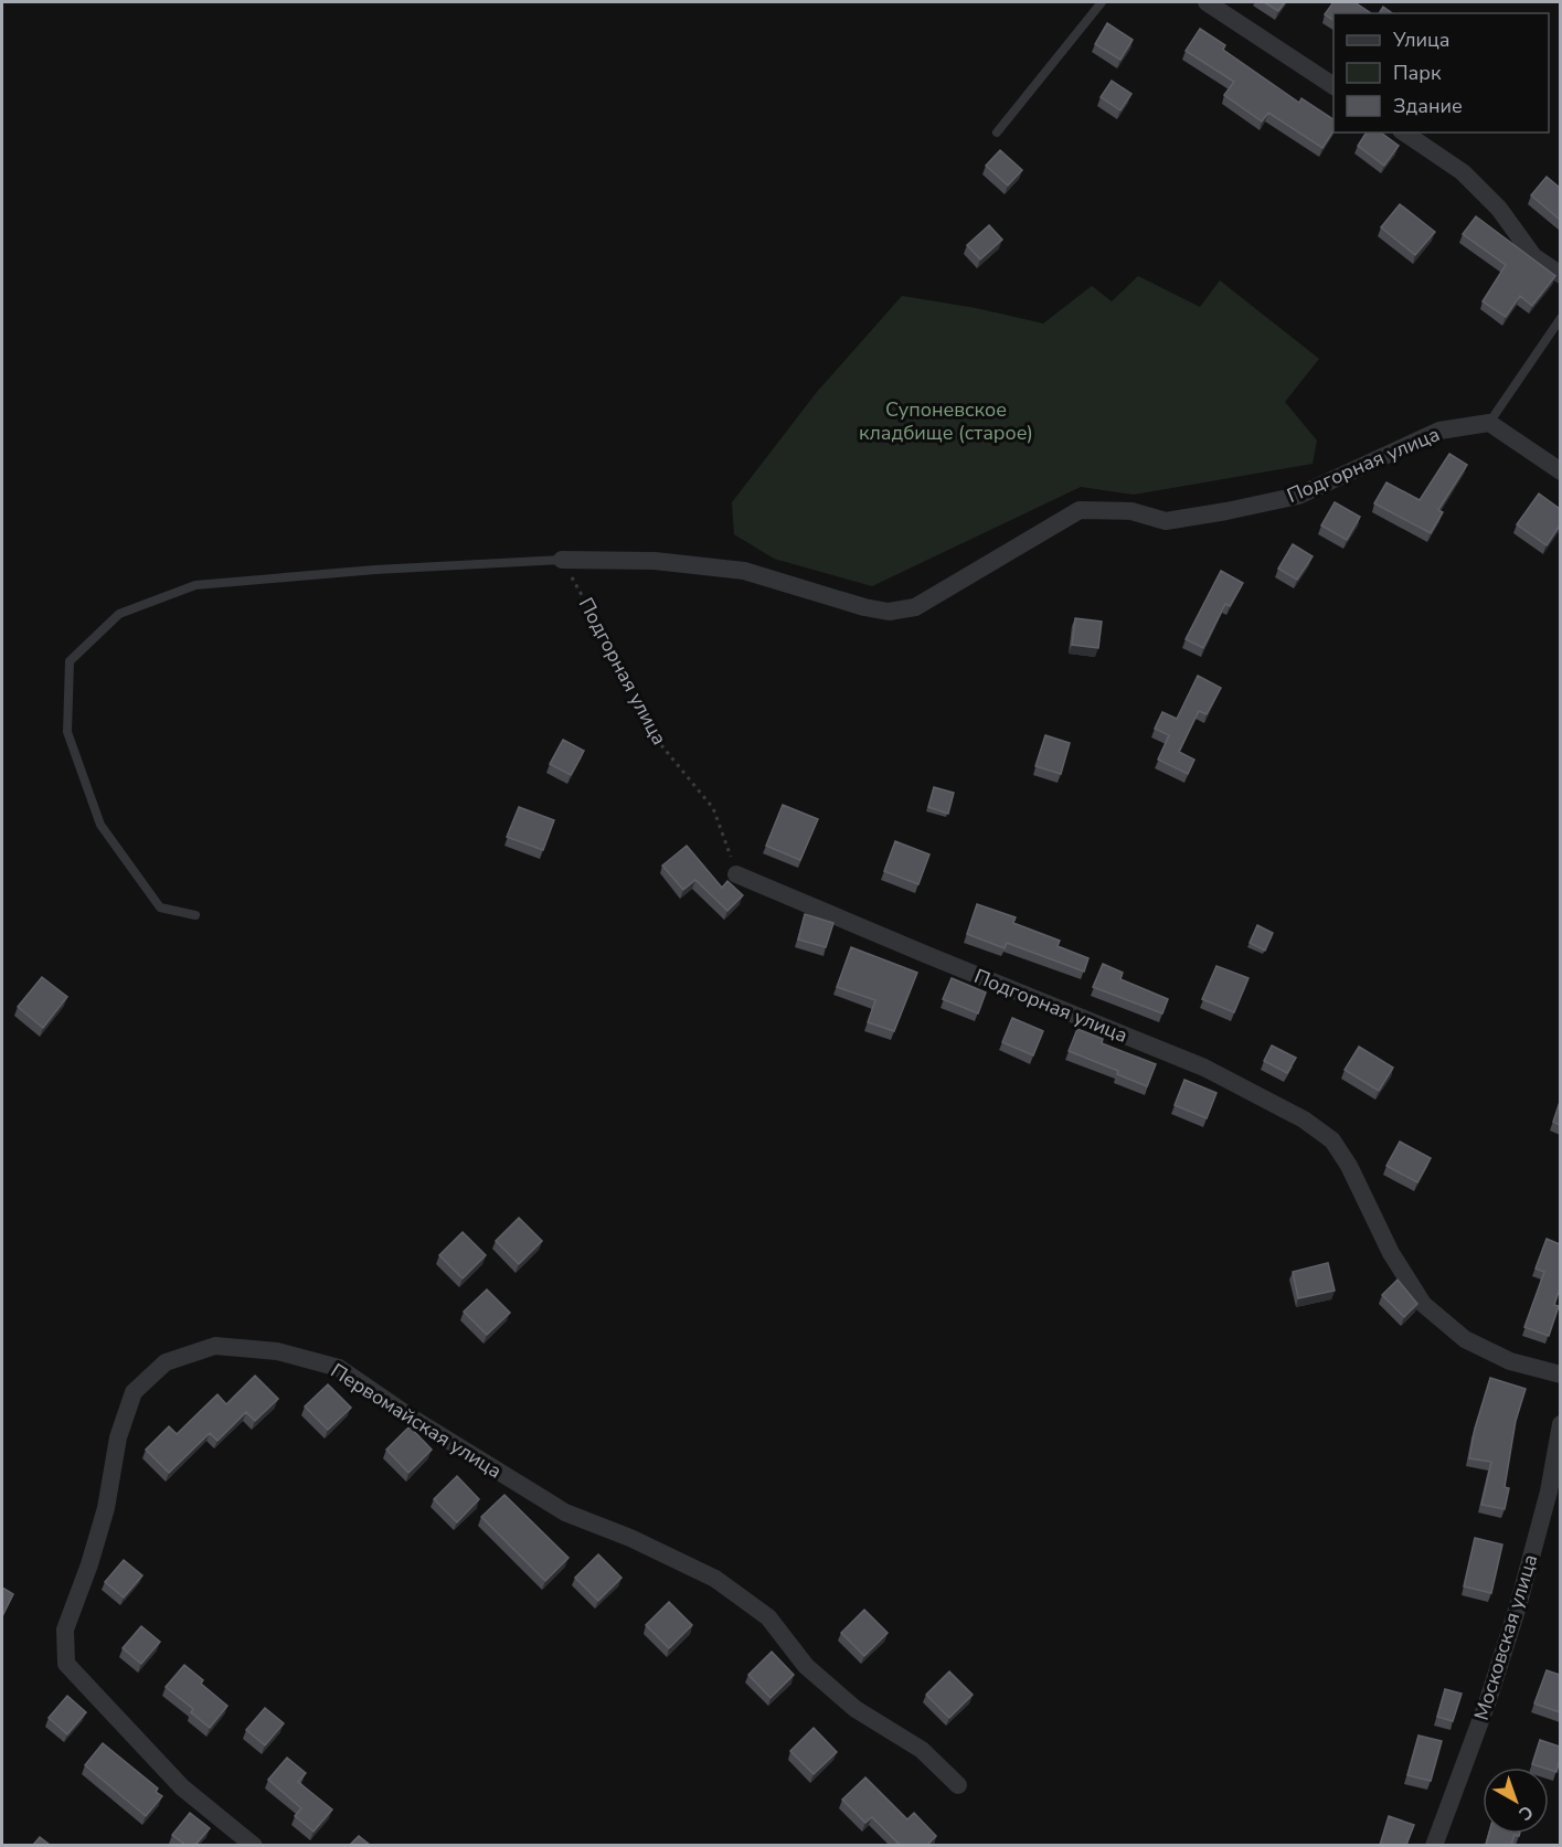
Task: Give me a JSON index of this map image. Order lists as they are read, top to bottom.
{
  "streets": {
    "street": ["Подгорная улица", "Первомайская улица", "Московская улица"]
  },
  "parks": ["Супоневское кладбище (старое)"],
  "legend": ["Улица", "Парк", "Здание"],
  "north": "bottom right"
}
